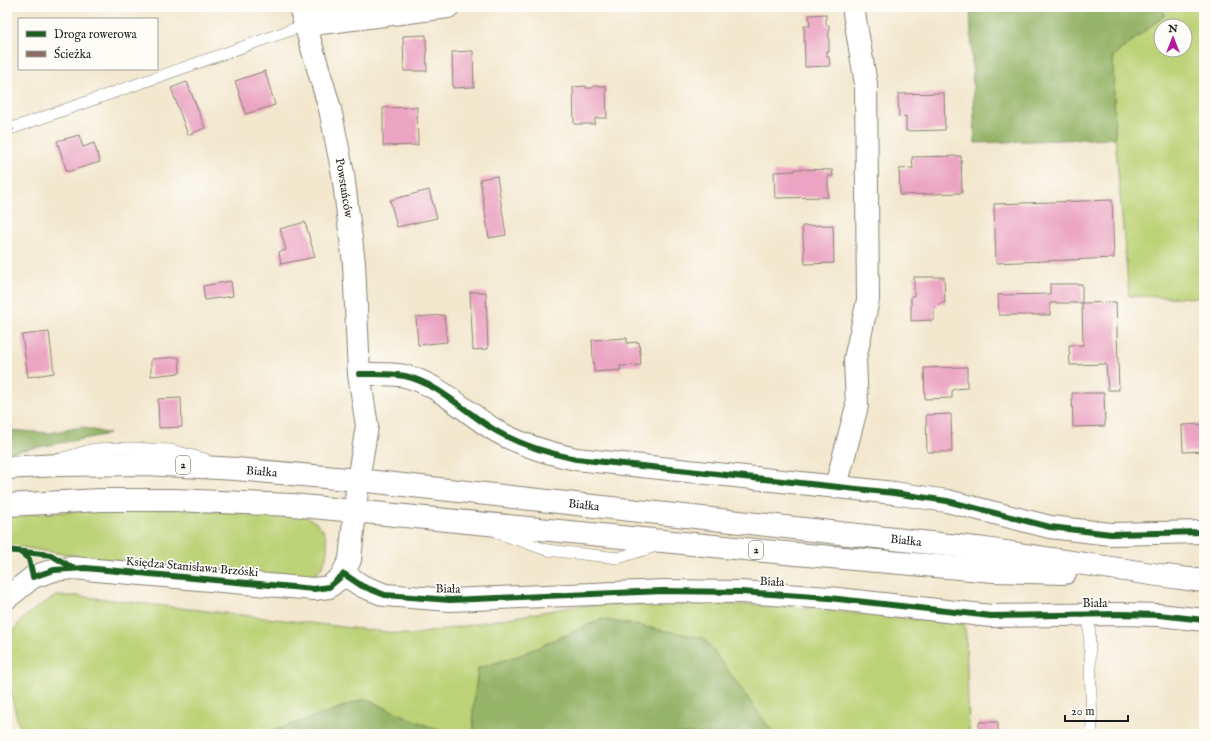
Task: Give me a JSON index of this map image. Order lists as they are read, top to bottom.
{
  "streets": {
    "main road": [
      "Powstańców",
      "2",
      "Białka",
      "Księdza Stanisława Brzóski",
      "Biała"
    ]
  },
  "crossings": [
    ["Powstańców", "Białka"],
    ["Księdza Stanisława Brzóski", "Biała"]
  ],
  "legend": ["Droga rowerowa", "Ścieżka"],
  "scale_bar": "20 m",
  "north": "top"
}
